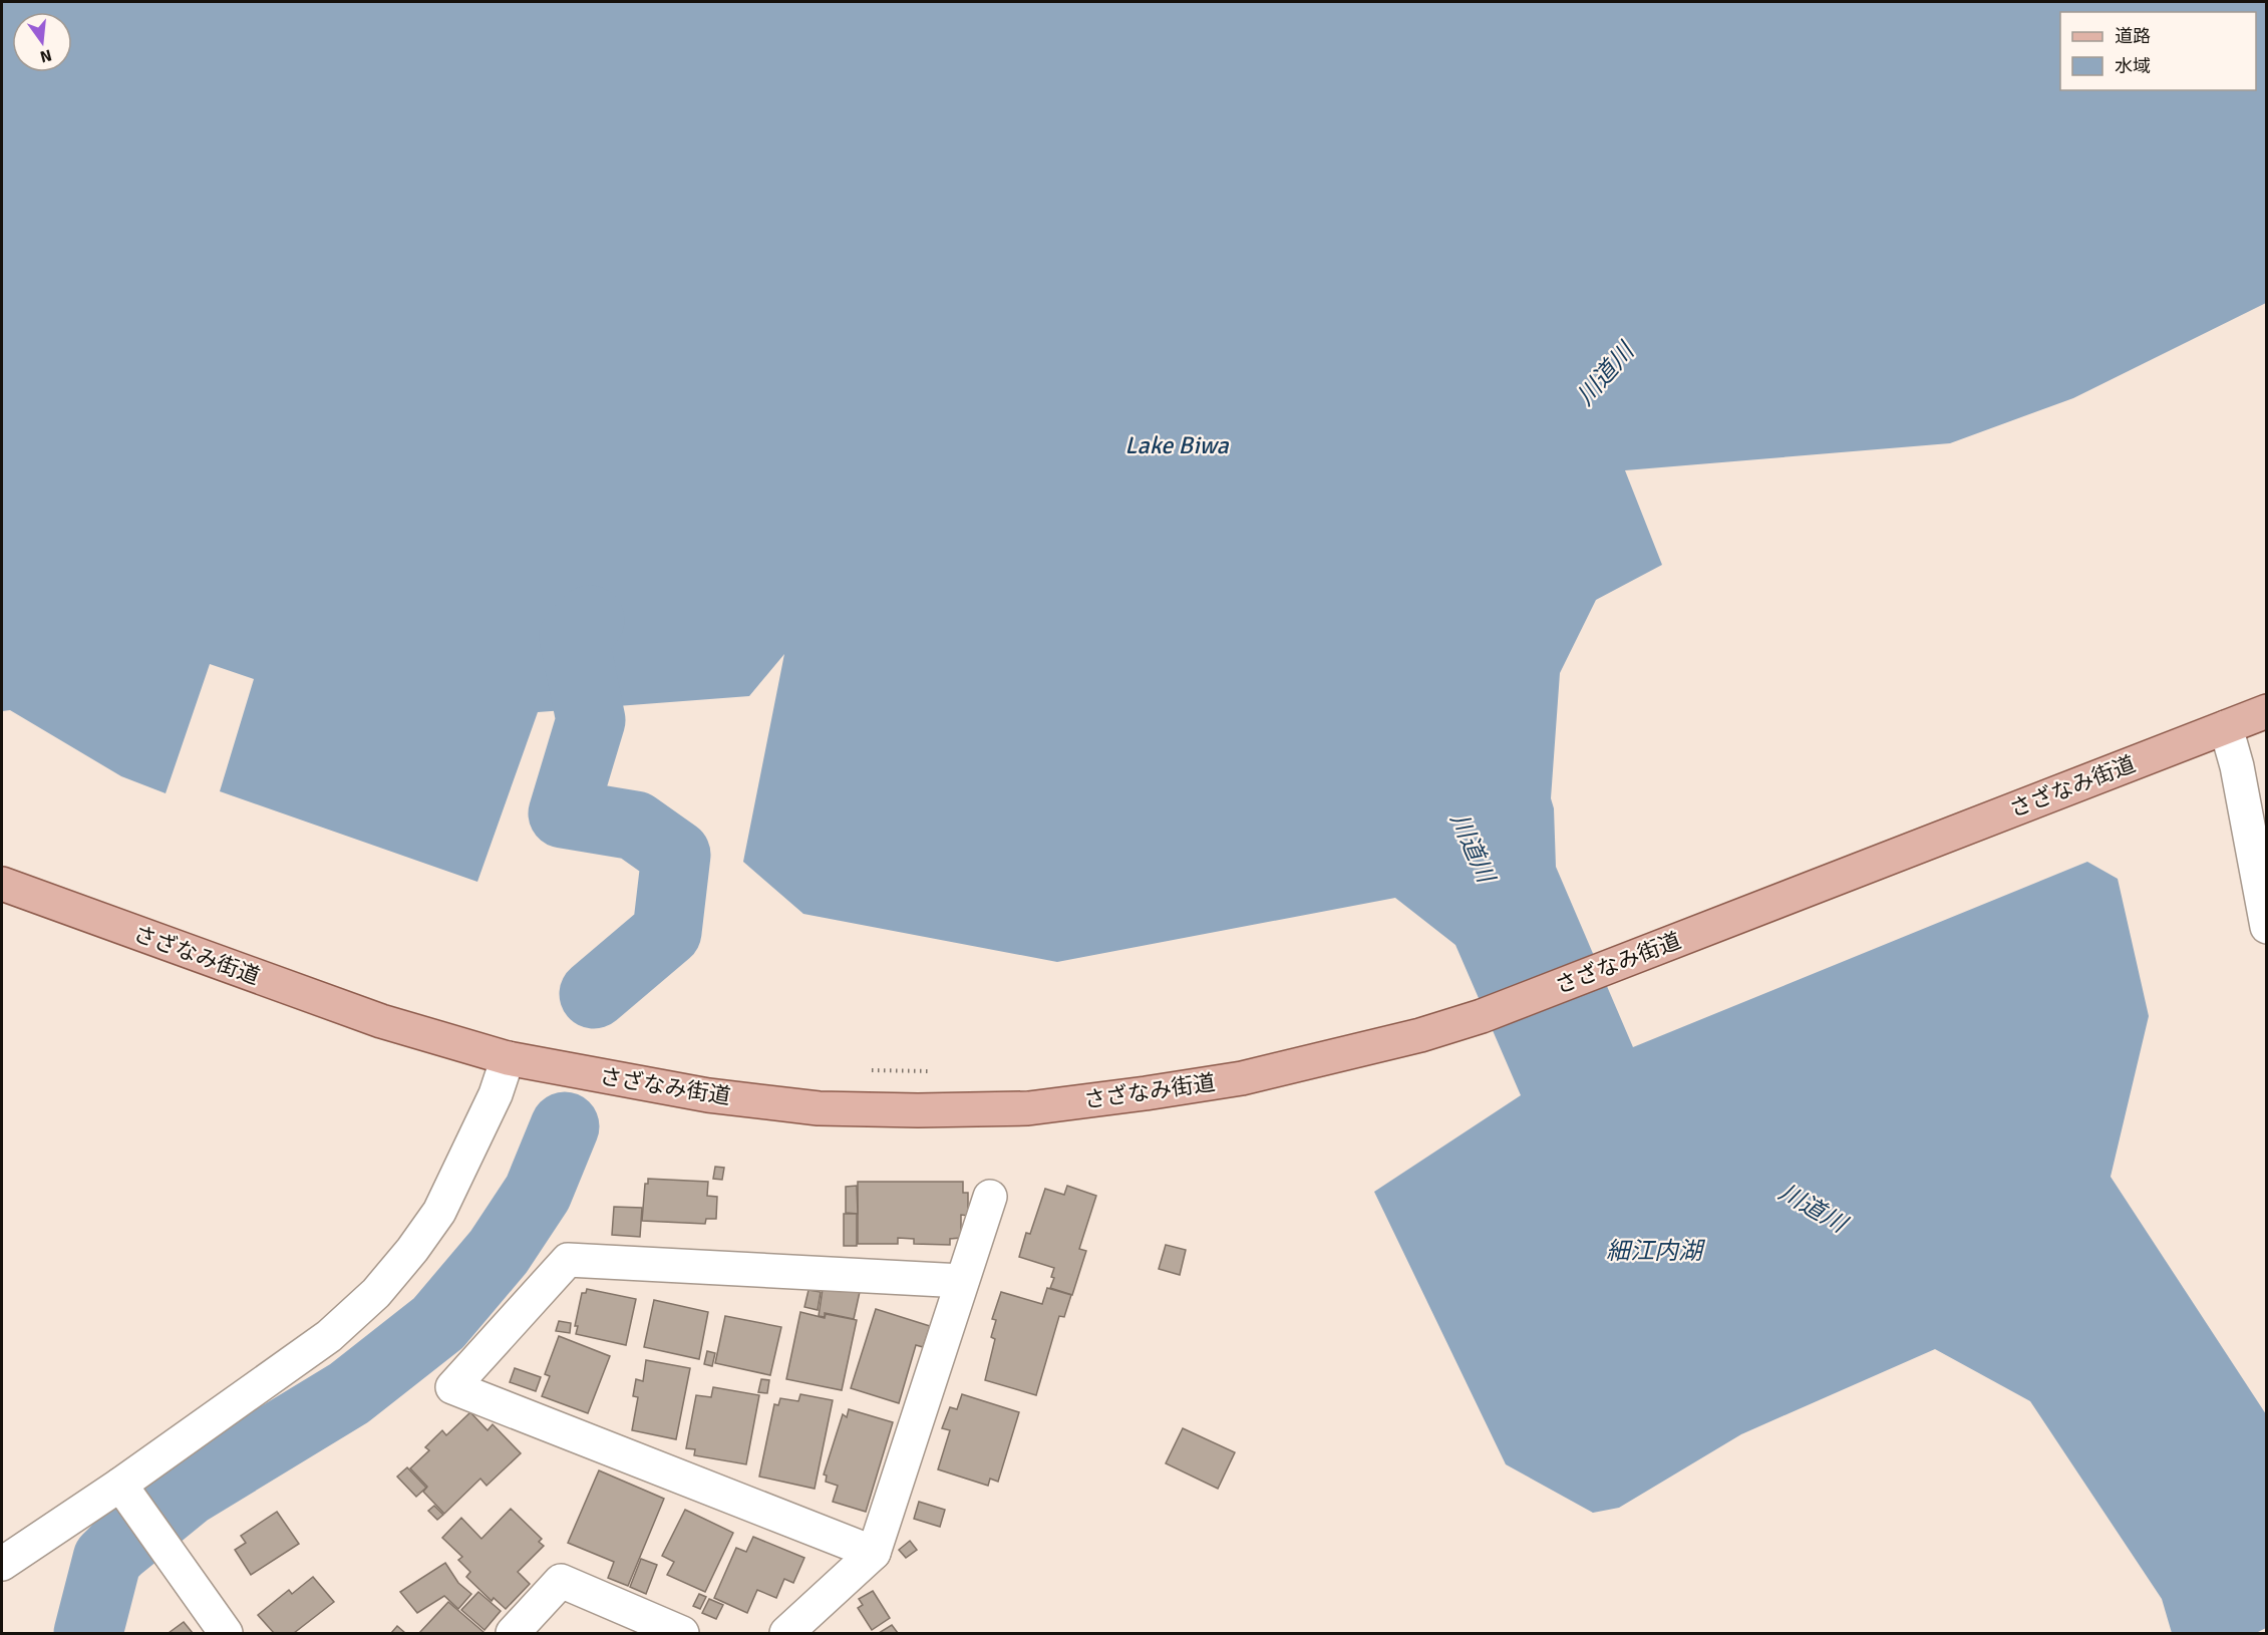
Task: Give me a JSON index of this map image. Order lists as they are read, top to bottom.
{
  "streets": {
    "main road": ["さざなみ街道"]
  },
  "water": ["川道川", "Lake Biwa", "細江内湖"],
  "legend": ["道路", "水域"],
  "north": "bottom"
}
